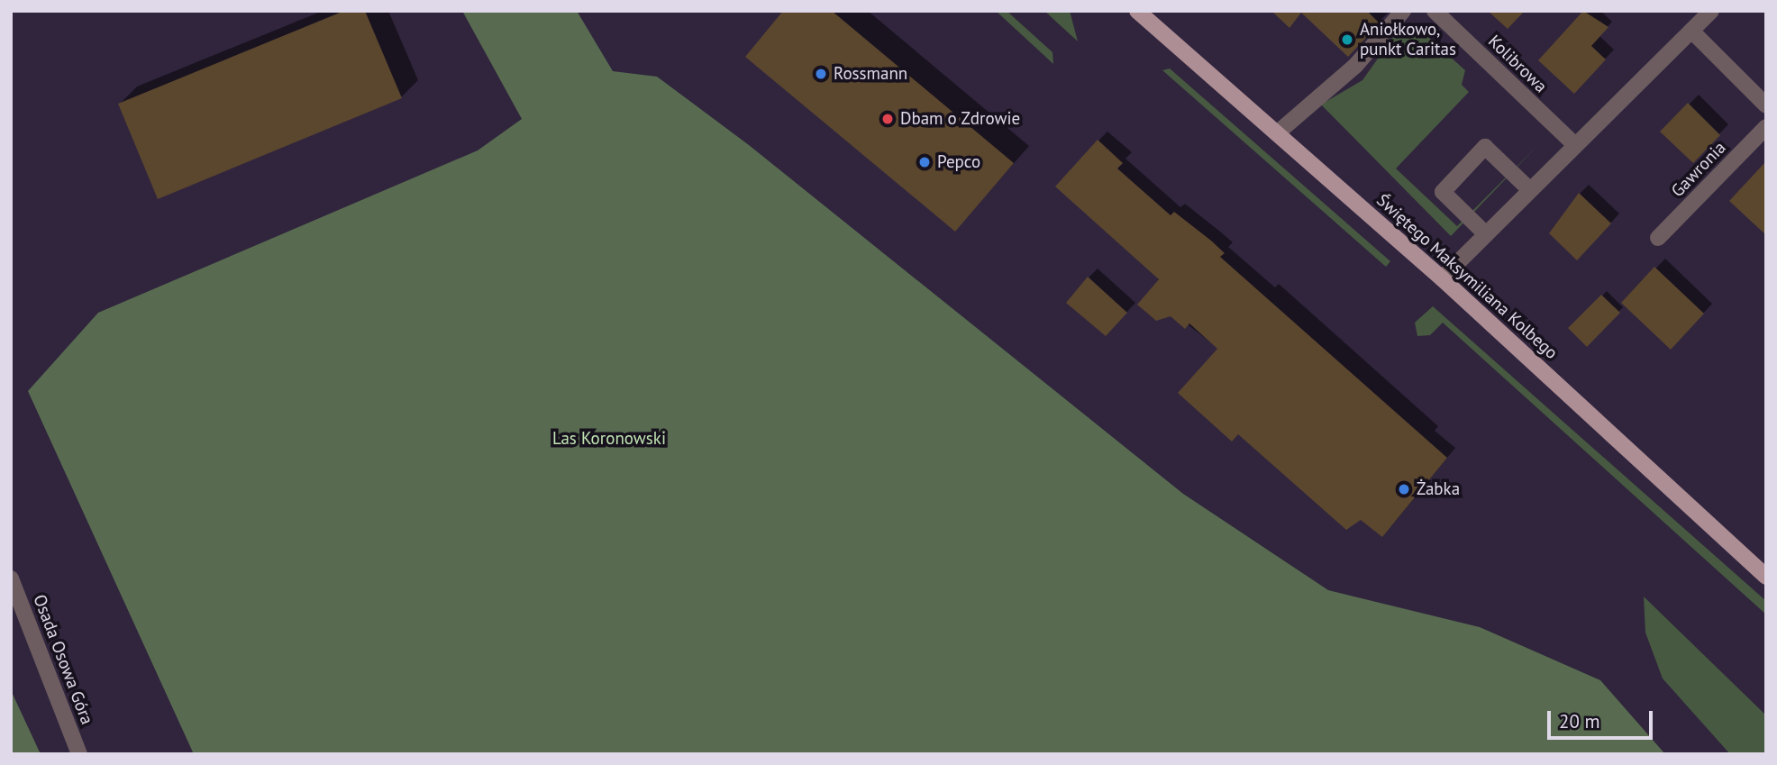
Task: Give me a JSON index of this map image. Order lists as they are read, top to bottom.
{
  "streets": {
    "main road": ["Świętego Maksymiliana Kolbego"],
    "street": ["Kolibrowa", "Gawronia", "Osada Osowa Góra"]
  },
  "parks": ["Las Koronowski"],
  "places": [
    "Aniołkowo, punkt Caritas",
    "Rossmann",
    "Dbam o Zdrowie",
    "Pepco",
    "Żabka"
  ],
  "scale_bar": "20 m"
}
